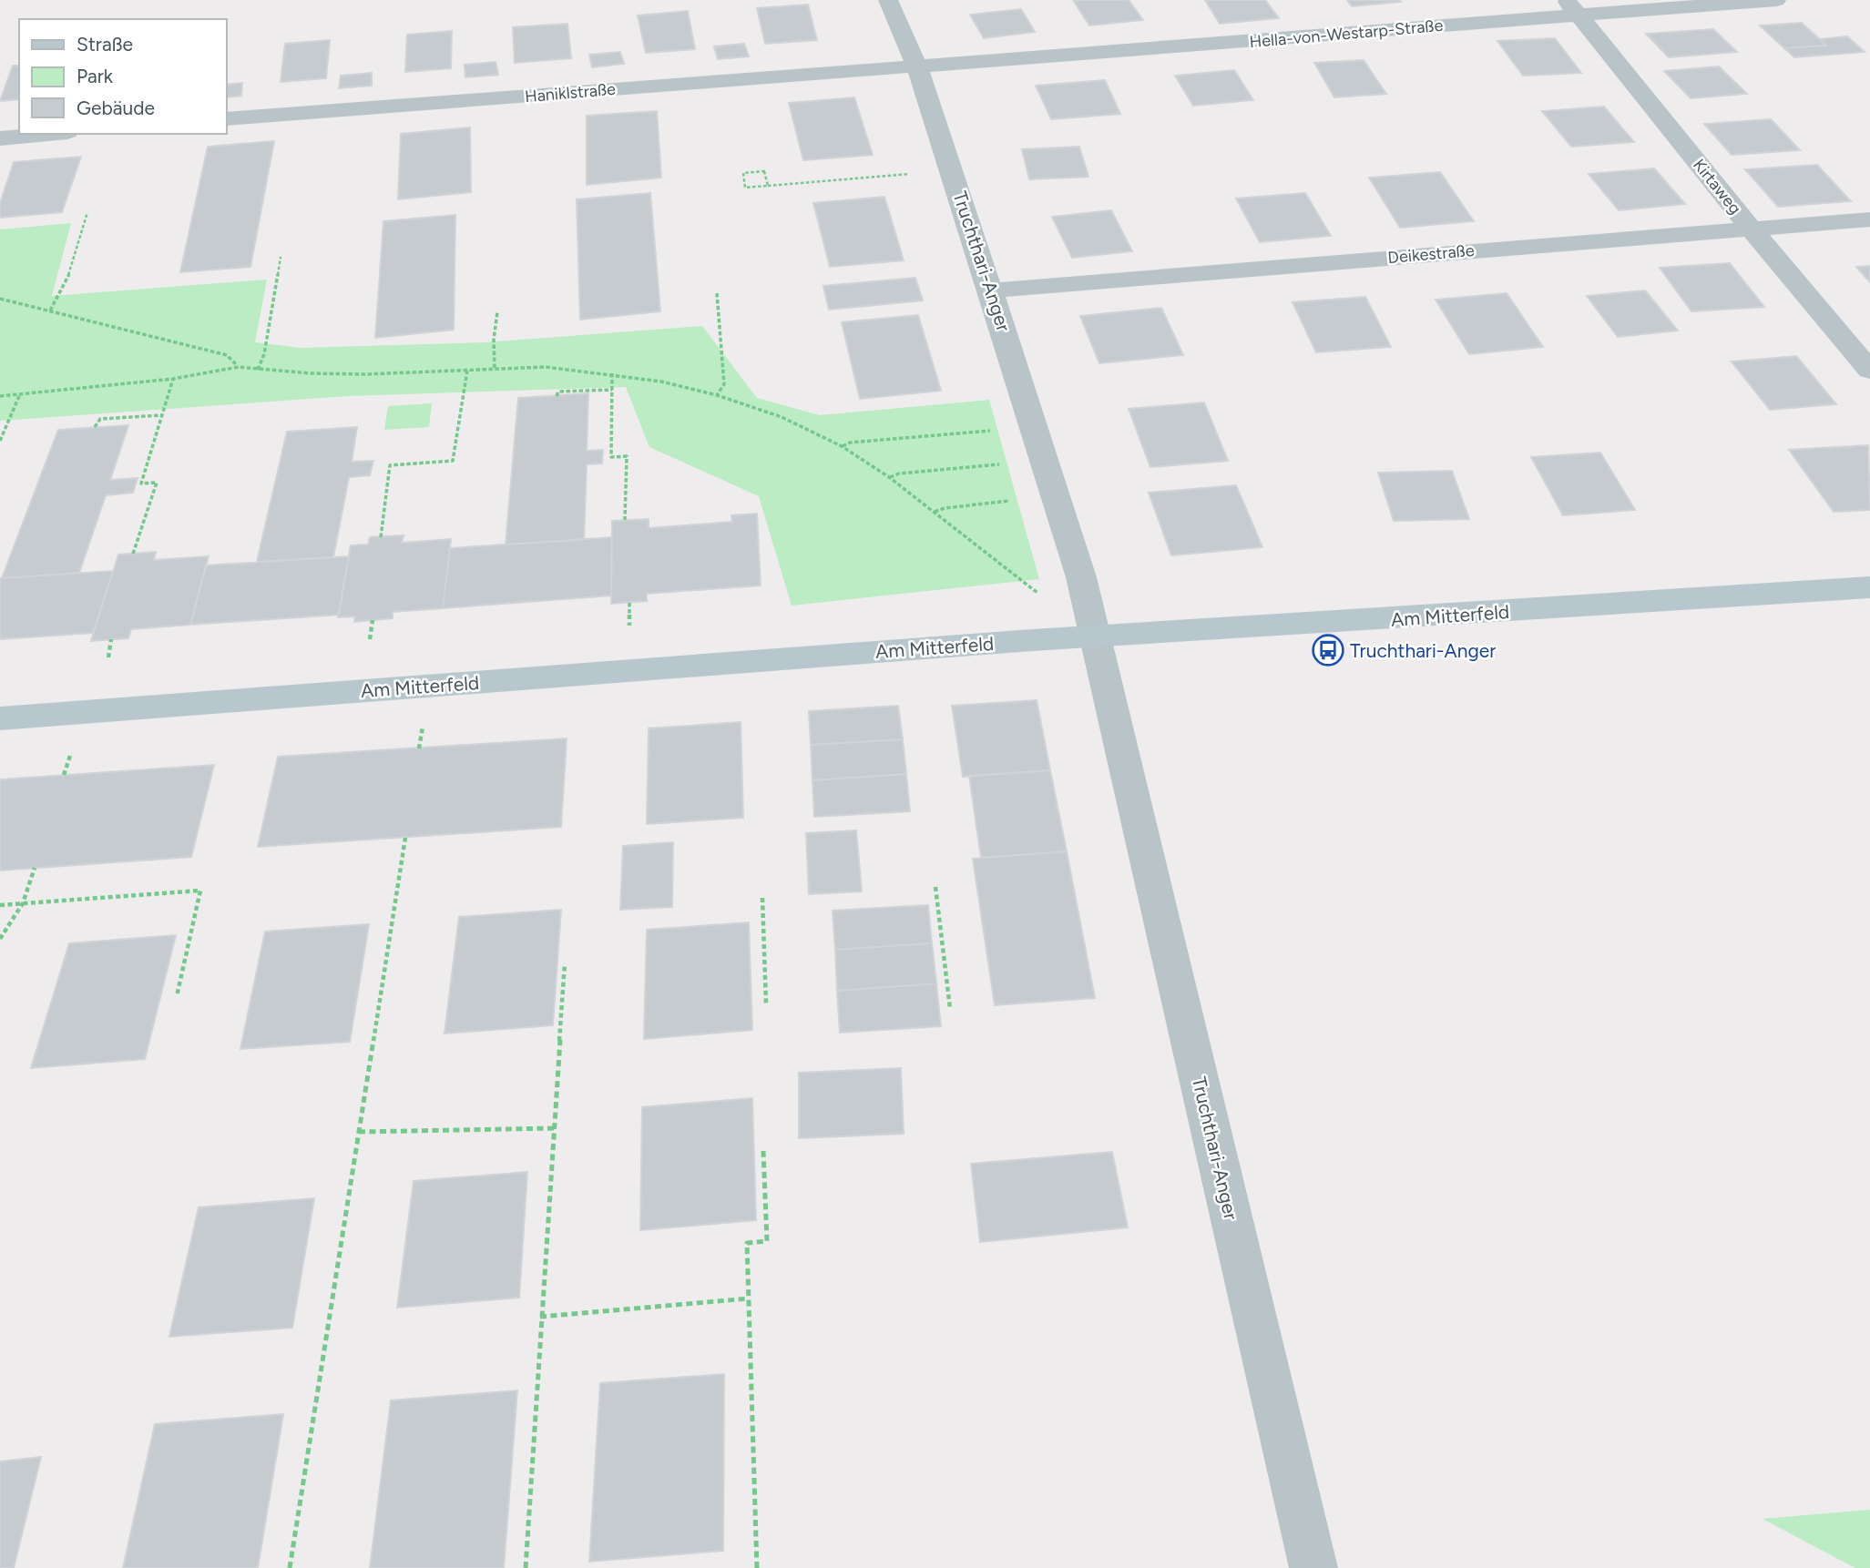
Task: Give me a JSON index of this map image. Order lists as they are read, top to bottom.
{
  "streets": {
    "street": [
      "Hella-von-Westarp-Straße",
      "Haniklstraße",
      "Kirtaweg",
      "Deikestraße",
      "Truchthari-Anger",
      "Am Mitterfeld"
    ]
  },
  "crossings": [
    ["Hella-von-Westarp-Straße", "Haniklstraße"],
    ["Hella-von-Westarp-Straße", "Kirtaweg"],
    ["Hella-von-Westarp-Straße", "Truchthari-Anger"],
    ["Haniklstraße", "Truchthari-Anger"],
    ["Kirtaweg", "Deikestraße"],
    ["Deikestraße", "Truchthari-Anger"],
    ["Truchthari-Anger", "Am Mitterfeld"]
  ],
  "places": {
    "bus stop": ["Truchthari-Anger"]
  },
  "legend": ["Straße", "Park", "Gebäude"]
}
